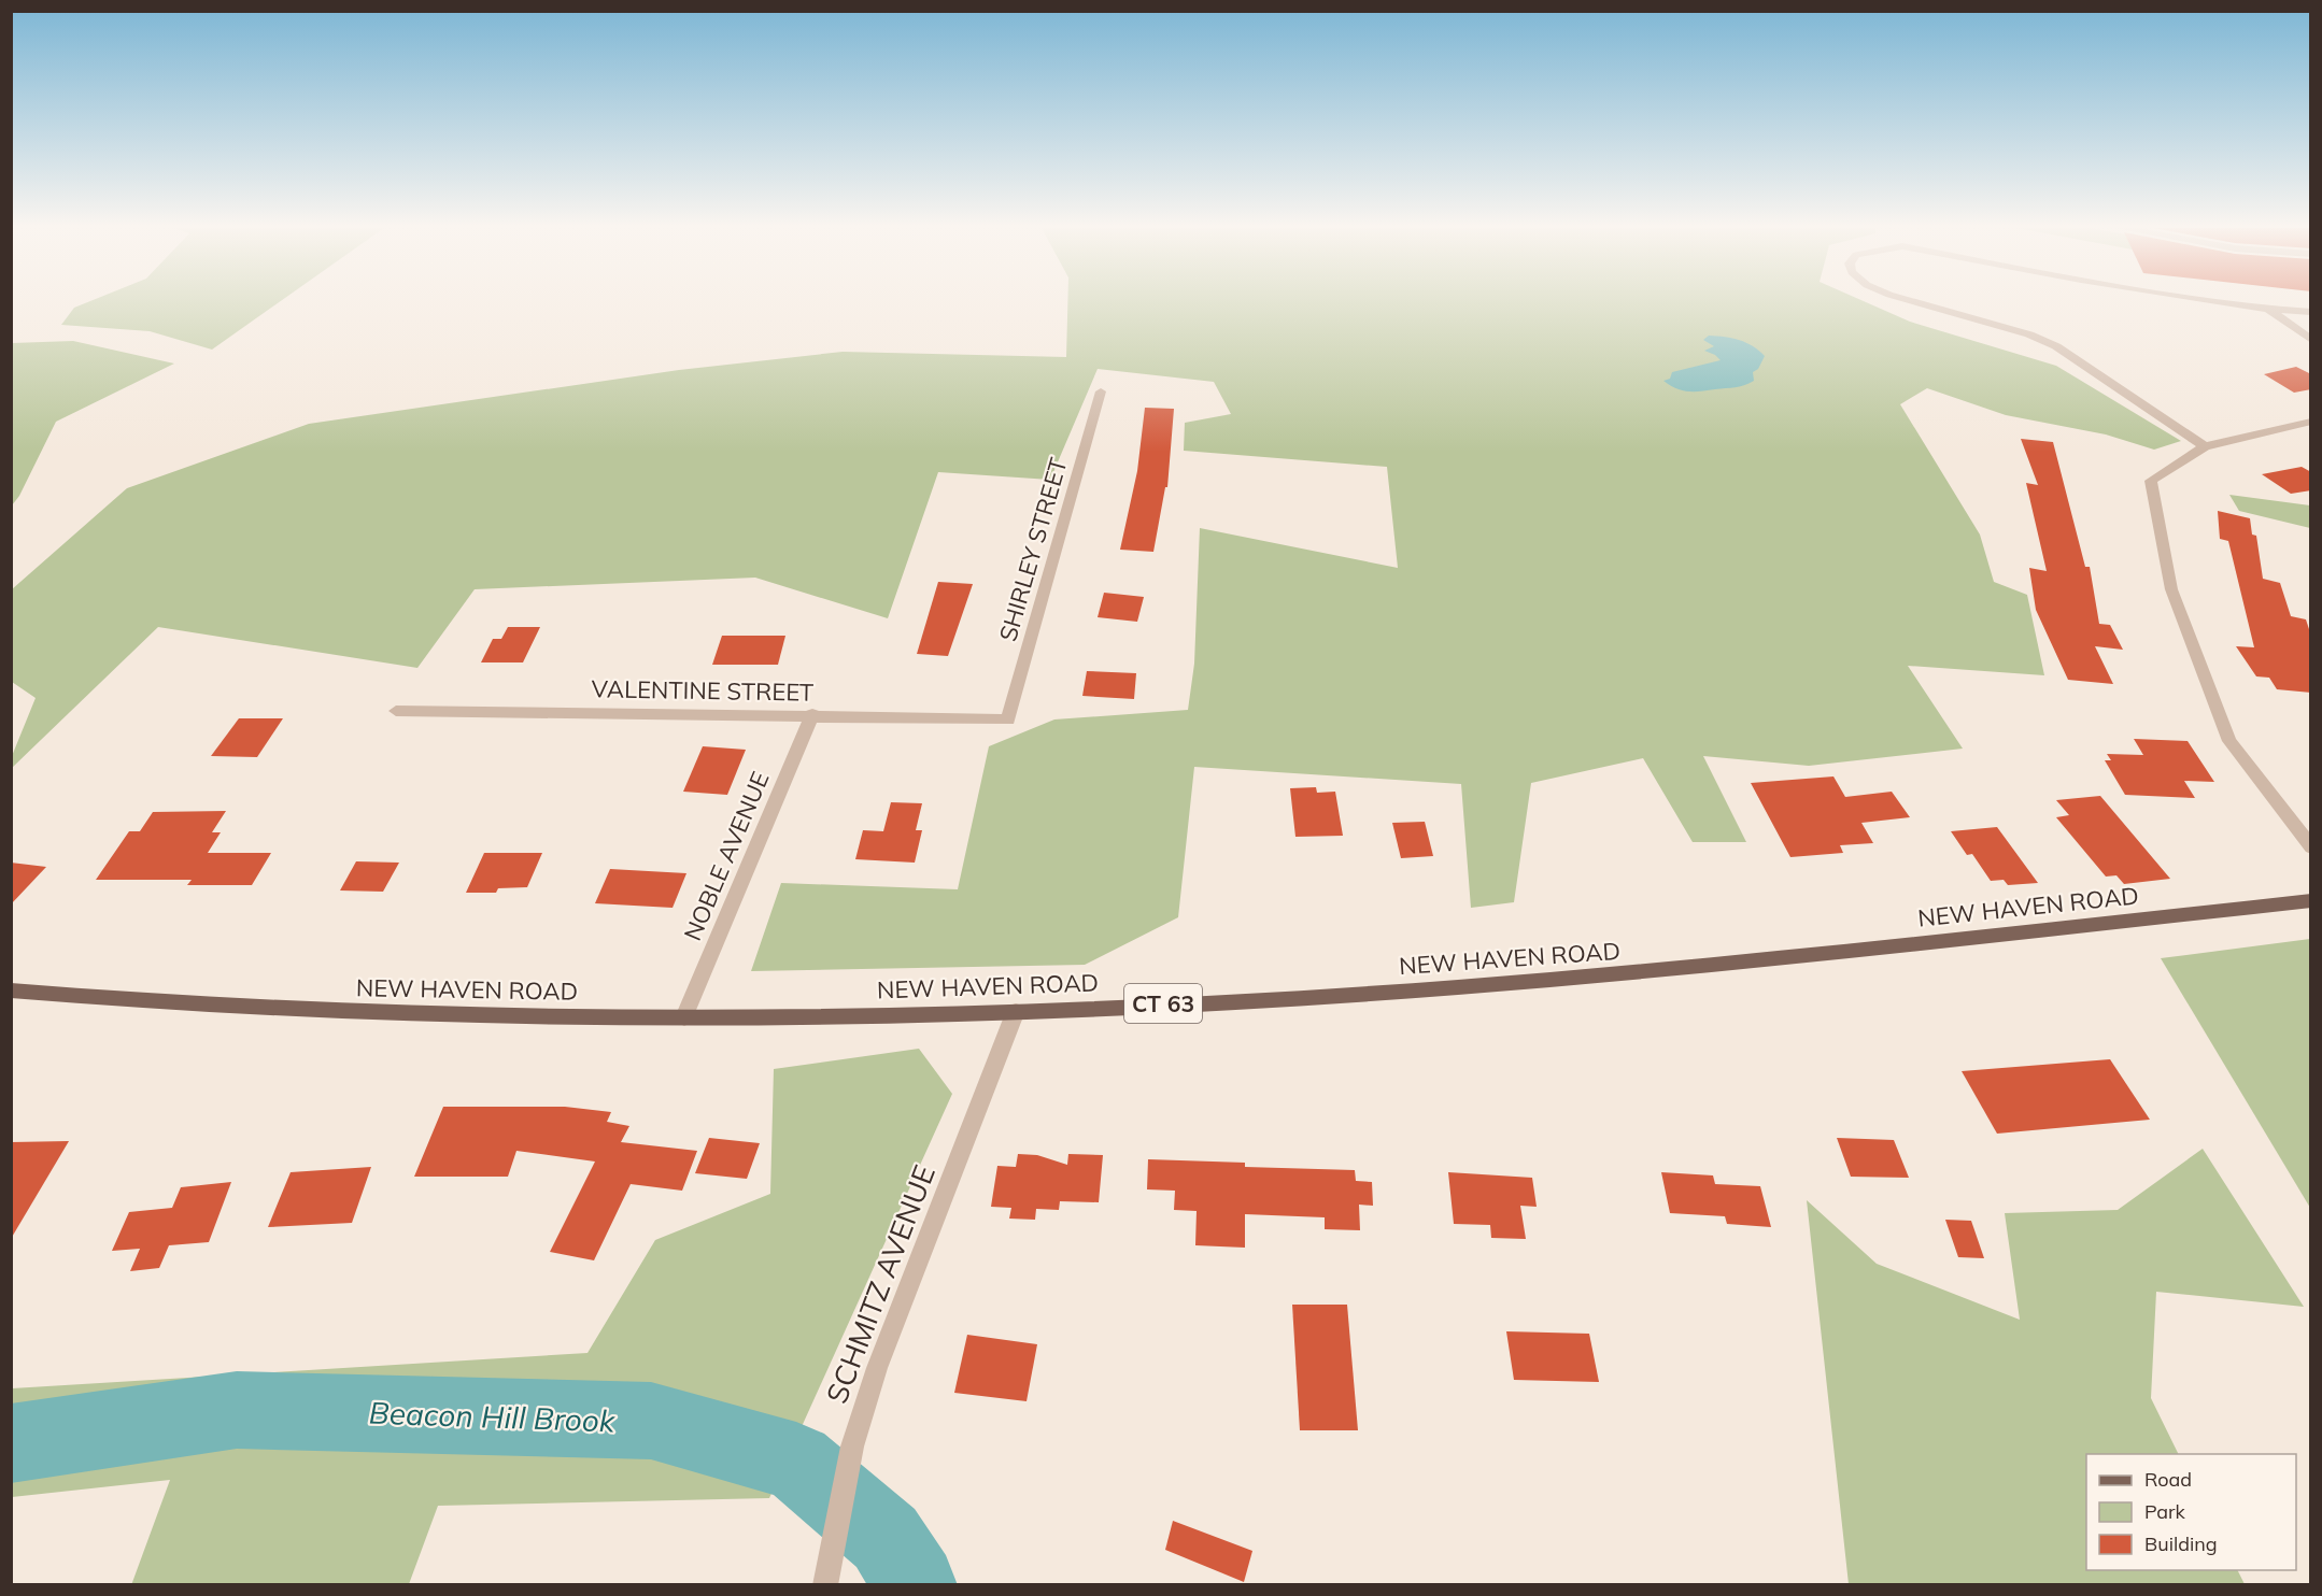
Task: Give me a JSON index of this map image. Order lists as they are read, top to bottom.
{
  "streets": {
    "main road": ["NEW HAVEN ROAD", "CT 63"],
    "street": [
      "SHIRLEY STREET",
      "VALENTINE STREET",
      "NOBLE AVENUE",
      "SCHMITZ AVENUE"
    ]
  },
  "crossings": [
    ["SHIRLEY STREET", "VALENTINE STREET"],
    ["VALENTINE STREET", "NOBLE AVENUE"],
    ["NOBLE AVENUE", "NEW HAVEN ROAD"],
    ["NEW HAVEN ROAD", "SCHMITZ AVENUE"]
  ],
  "water": ["Beacon Hill Brook"],
  "legend": ["Road", "Park", "Building"]
}
